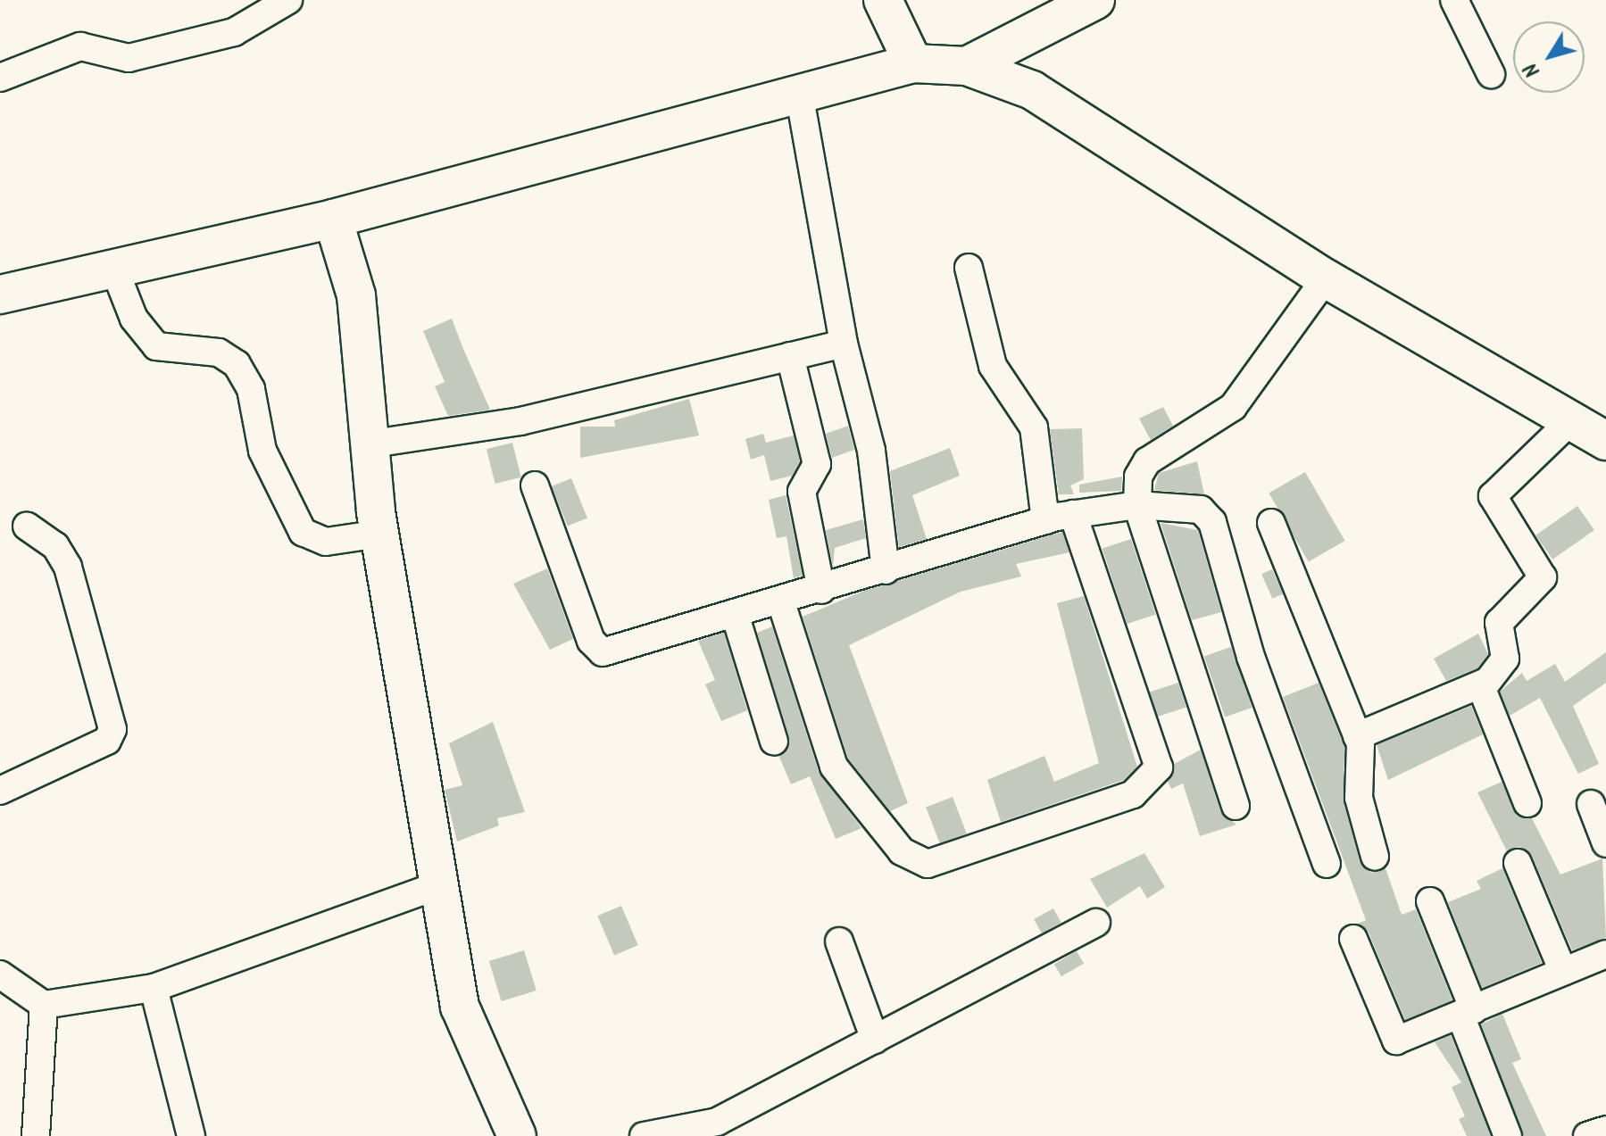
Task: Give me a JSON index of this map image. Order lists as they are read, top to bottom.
{
  "north": "bottom left"
}
